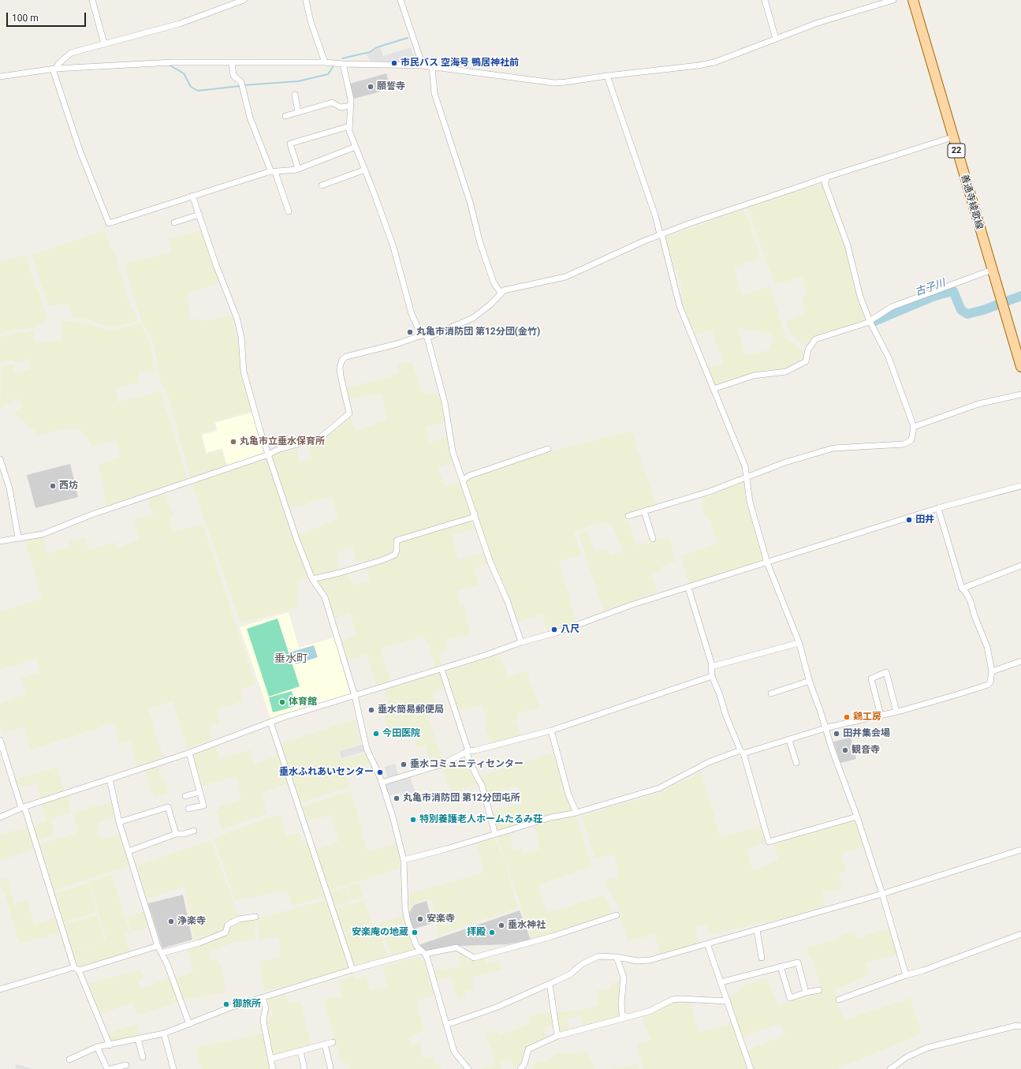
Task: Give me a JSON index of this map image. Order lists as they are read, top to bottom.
{
  "streets": {
    "main road": ["22", "善通寺綾歌線"]
  },
  "districts": ["垂水町"],
  "water": ["古子川"],
  "places": [
    "市民バス 空海号 鴨居神社前",
    "願誓寺",
    "丸亀市消防団 第12分団(金竹)",
    "丸亀市立垂水保育所",
    "西坊",
    "田井",
    "八尺",
    "体育館",
    "垂水簡易郵便局",
    "鶏工房",
    "今田医院",
    "田井集会場",
    "観音寺",
    "垂水コミュニティセンター",
    "垂水ふれあいセンター",
    "丸亀市消防団 第12分団屯所",
    "特別養護老人ホームたるみ荘",
    "安楽寺",
    "浄楽寺",
    "垂水神社",
    "安楽庵の地蔵",
    "拝殿",
    "御旅所"
  ],
  "scale_bar": "100 m"
}
